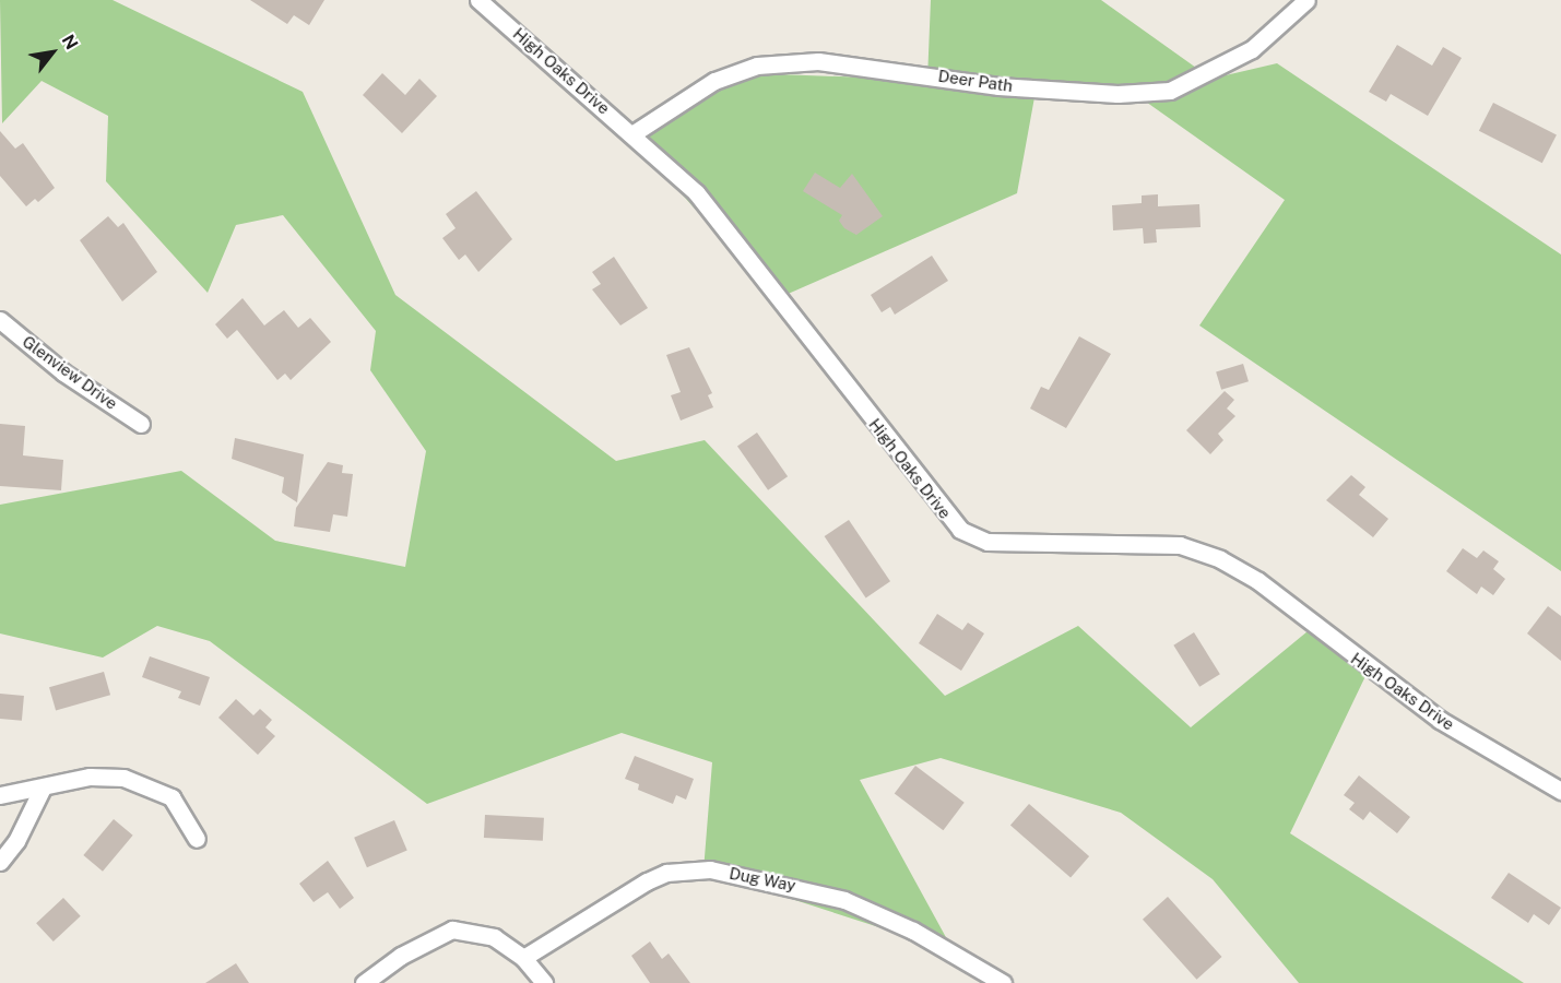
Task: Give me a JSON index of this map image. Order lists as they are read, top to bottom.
{
  "streets": {
    "street": [
      "High Oaks Drive",
      "Deer Path",
      "Glenview Drive",
      "Dug Way"
    ]
  },
  "crossings": [
    ["High Oaks Drive", "Deer Path"]
  ],
  "north": "top right"
}
